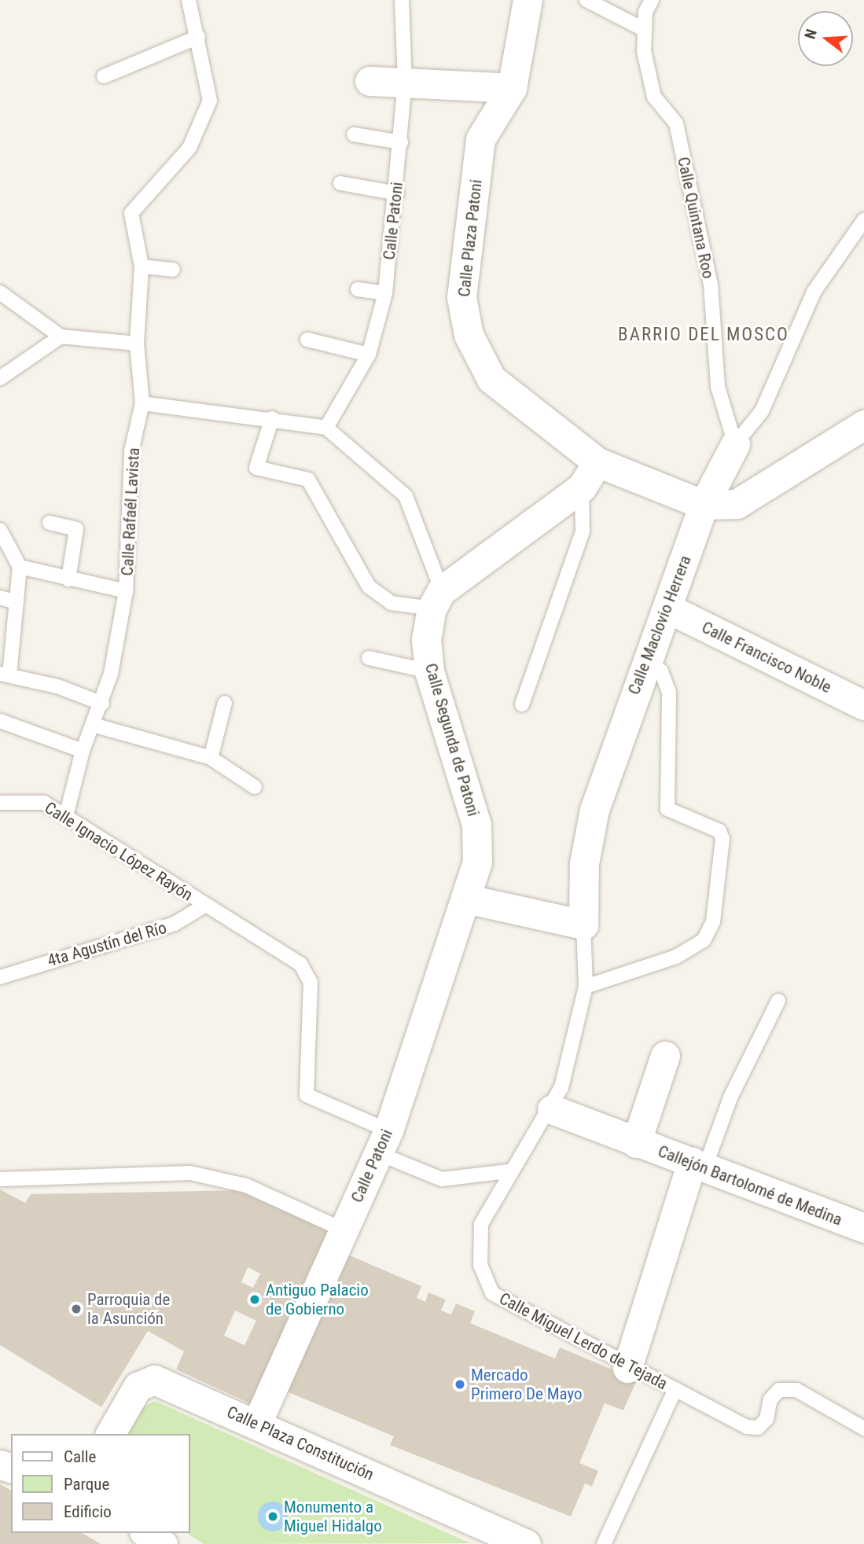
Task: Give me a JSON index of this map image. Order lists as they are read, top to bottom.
{
  "streets": {
    "street": [
      "Calle Patoni",
      "Calle Plaza Patoni",
      "Calle Maclovio Herrera",
      "Calle Francisco Noble",
      "Calle Segunda de Patoni",
      "Callejón Bartolomé de Medina",
      "Calle Plaza Constitución"
    ],
    "lane": [
      "Calle Quintana Roo",
      "Calle Rafaél Lavista",
      "Calle Ignacio López Rayón",
      "4ta Agustín del Río",
      "Calle Miguel Lerdo de Tejada"
    ]
  },
  "crossings": [
    ["Calle Quintana Roo", "Calle Maclovio Herrera"],
    ["Calle Patoni", "Calle Segunda de Patoni"],
    ["Calle Patoni", "Calle Plaza Constitución"],
    ["Calle Plaza Patoni", "Calle Maclovio Herrera"],
    ["Calle Rafaél Lavista", "Calle Ignacio López Rayón"],
    ["Calle Maclovio Herrera", "Calle Francisco Noble"],
    ["Calle Maclovio Herrera", "Calle Miguel Lerdo de Tejada"],
    ["Calle Ignacio López Rayón", "4ta Agustín del Río"],
    ["Callejón Bartolomé de Medina", "Calle Miguel Lerdo de Tejada"]
  ],
  "districts": ["BARRIO DEL MOSCO"],
  "places": [
    "Antiguo Palacio de Gobierno",
    "Parroquia de la Asunción",
    "Mercado Primero De Mayo",
    "Monumento a Miguel Hidalgo"
  ],
  "legend": ["Calle", "Parque", "Edificio"],
  "north": "left"
}
